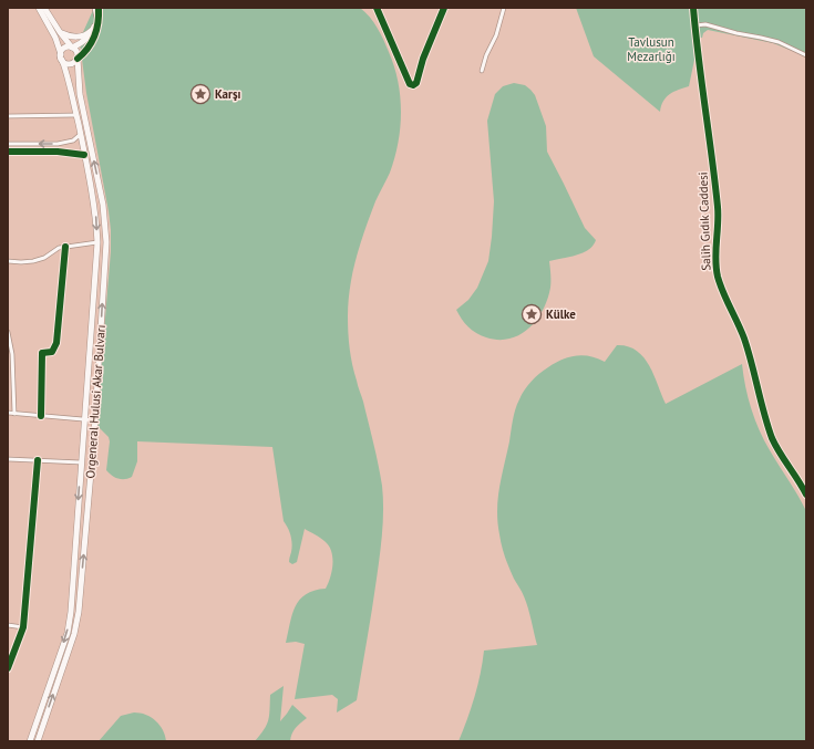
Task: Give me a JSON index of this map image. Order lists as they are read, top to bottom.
{
  "streets": {
    "main road": ["Orgeneral Hulusi Akar Bulvarı"],
    "street": ["Salih Gıdık Caddesi"]
  },
  "parks": ["Tavlusun Mezarlığı"],
  "places": {
    "place": ["Karşı", "Külke"]
  }
}
